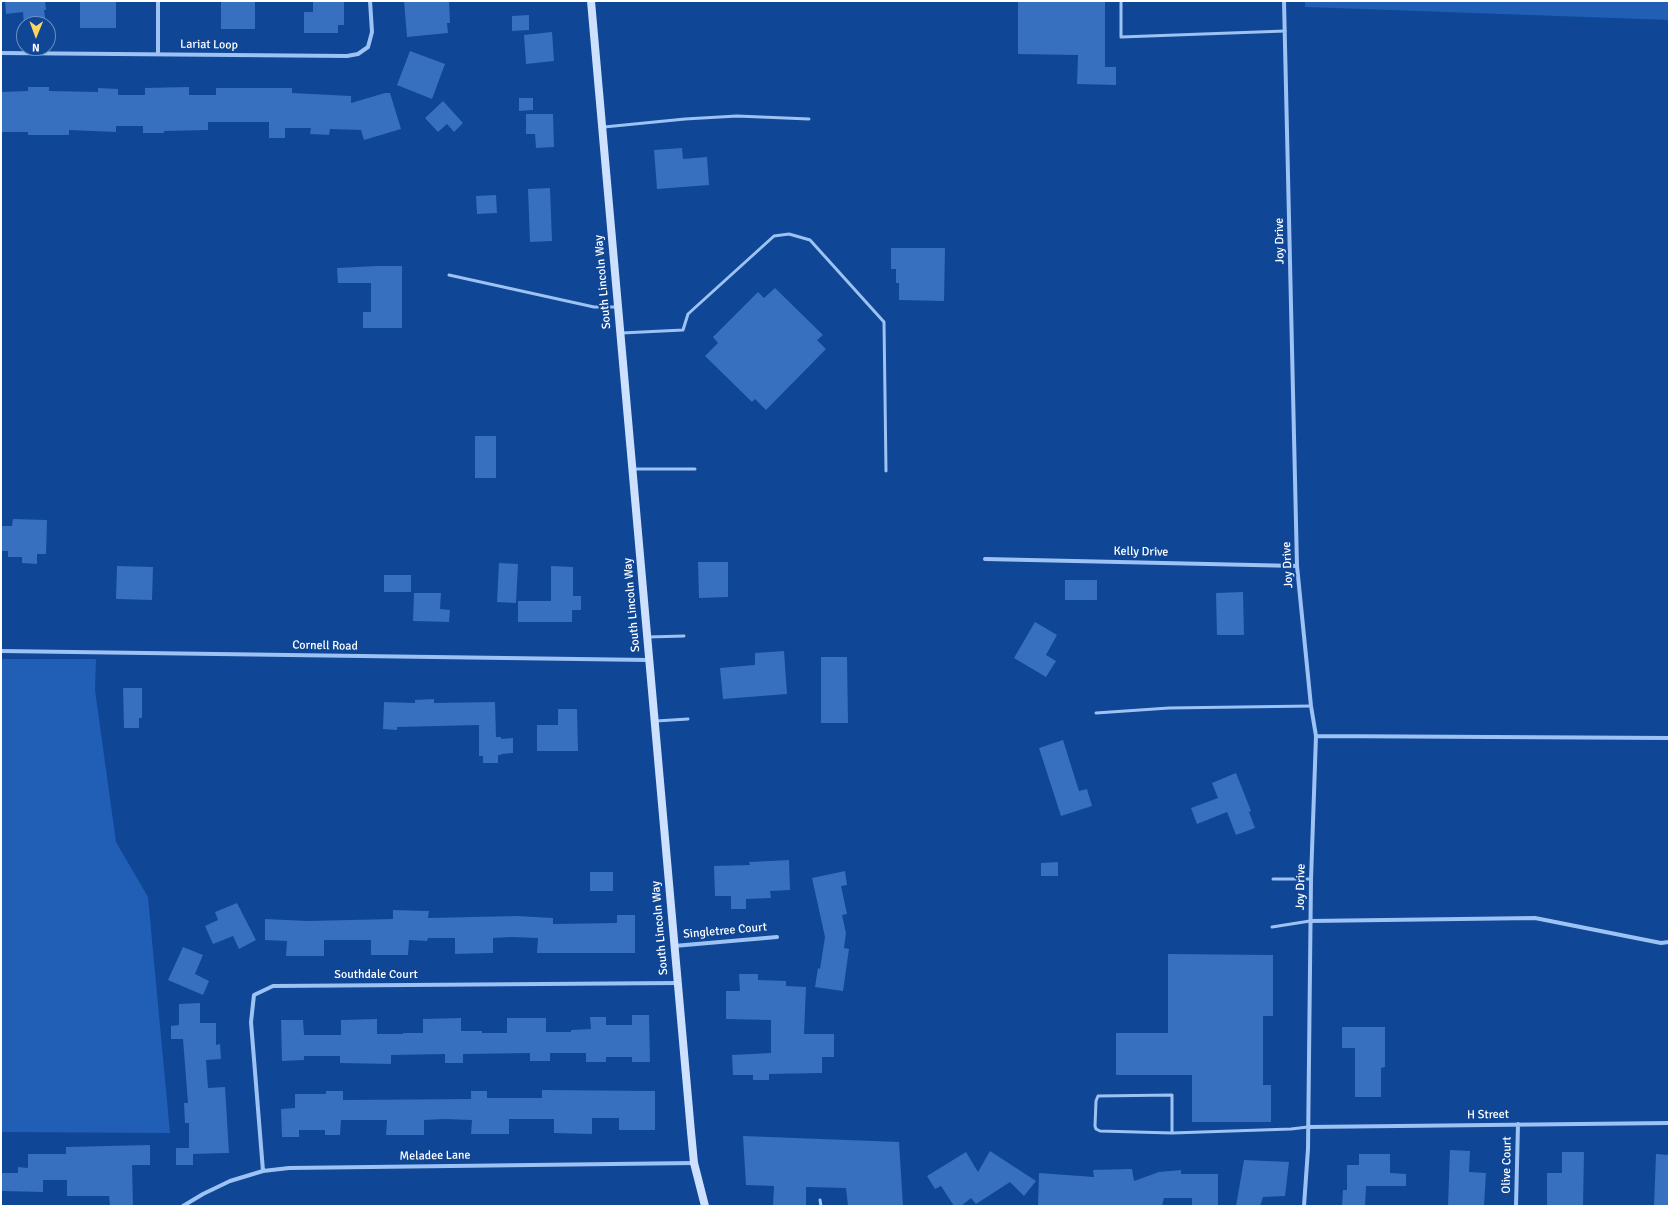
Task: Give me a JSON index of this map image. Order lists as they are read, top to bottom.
{
  "streets": {
    "main road": ["South Lincoln Way"],
    "street": [
      "Lariat Loop",
      "Joy Drive",
      "Kelly Drive",
      "Cornell Road",
      "Singletree Court",
      "Southdale Court",
      "H Street",
      "Meladee Lane",
      "Olive Court"
    ]
  },
  "crossings": [
    ["Joy Drive", "Kelly Drive"],
    ["Joy Drive", "H Street"],
    ["South Lincoln Way", "Cornell Road"],
    ["South Lincoln Way", "Singletree Court"],
    ["South Lincoln Way", "Southdale Court"],
    ["South Lincoln Way", "Meladee Lane"],
    ["Southdale Court", "Meladee Lane"],
    ["H Street", "Olive Court"]
  ],
  "north": "bottom"
}
